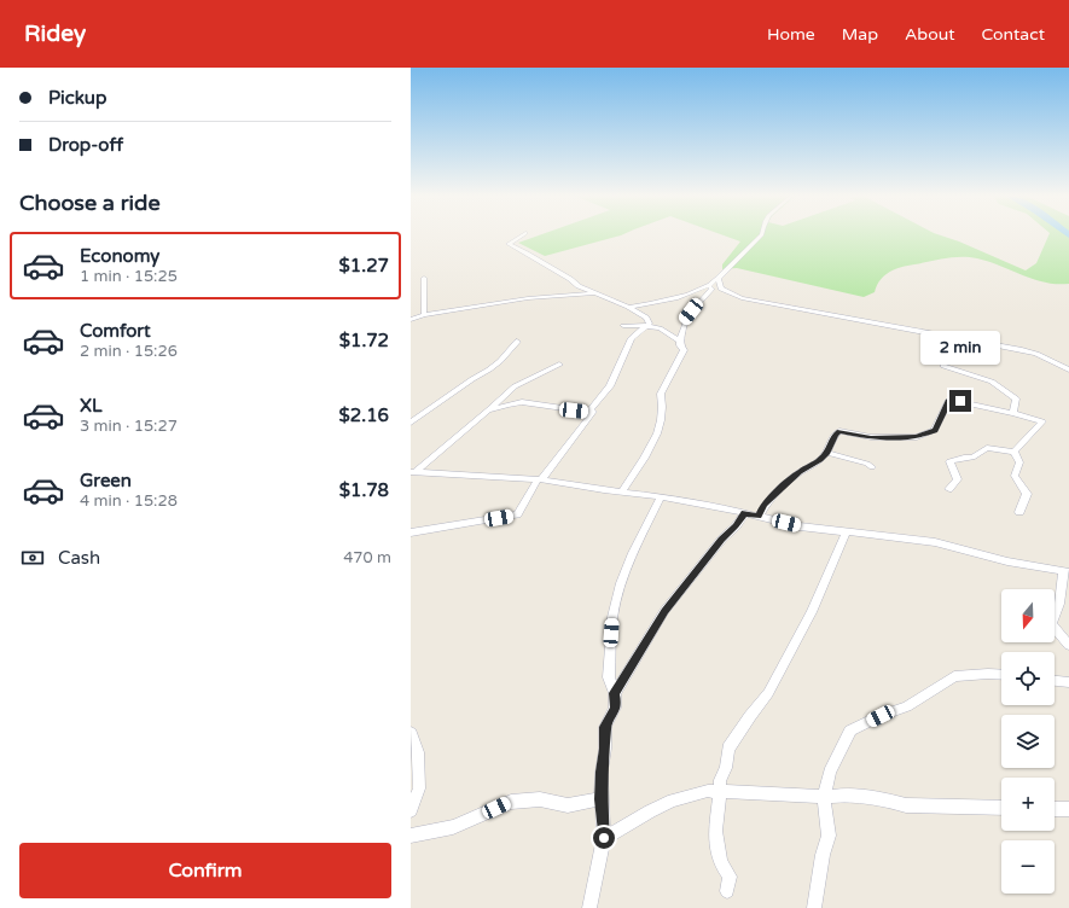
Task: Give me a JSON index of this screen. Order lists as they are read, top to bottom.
{
  "north": "bottom",
  "page": {
    "header": "Ridey",
    "nav": [
      "Home",
      "Map",
      "About",
      "Contact"
    ],
    "banner": ["Pickup", "Drop-off"],
    "heading": "Choose a ride",
    "list": [
      {
        "name": "Economy",
        "note": "1 min · 15:25",
        "value": "$1.27"
      },
      {
        "name": "Comfort",
        "note": "2 min · 15:26",
        "value": "$1.72"
      },
      {
        "name": "XL",
        "note": "3 min · 15:27",
        "value": "$2.16"
      },
      {
        "name": "Green",
        "note": "4 min · 15:28",
        "value": "$1.78"
      }
    ],
    "bubble": "2 min",
    "pay": ["Cash", "470 m"],
    "map_buttons": ["+", "−"],
    "buttons": "Confirm"
  }
}
